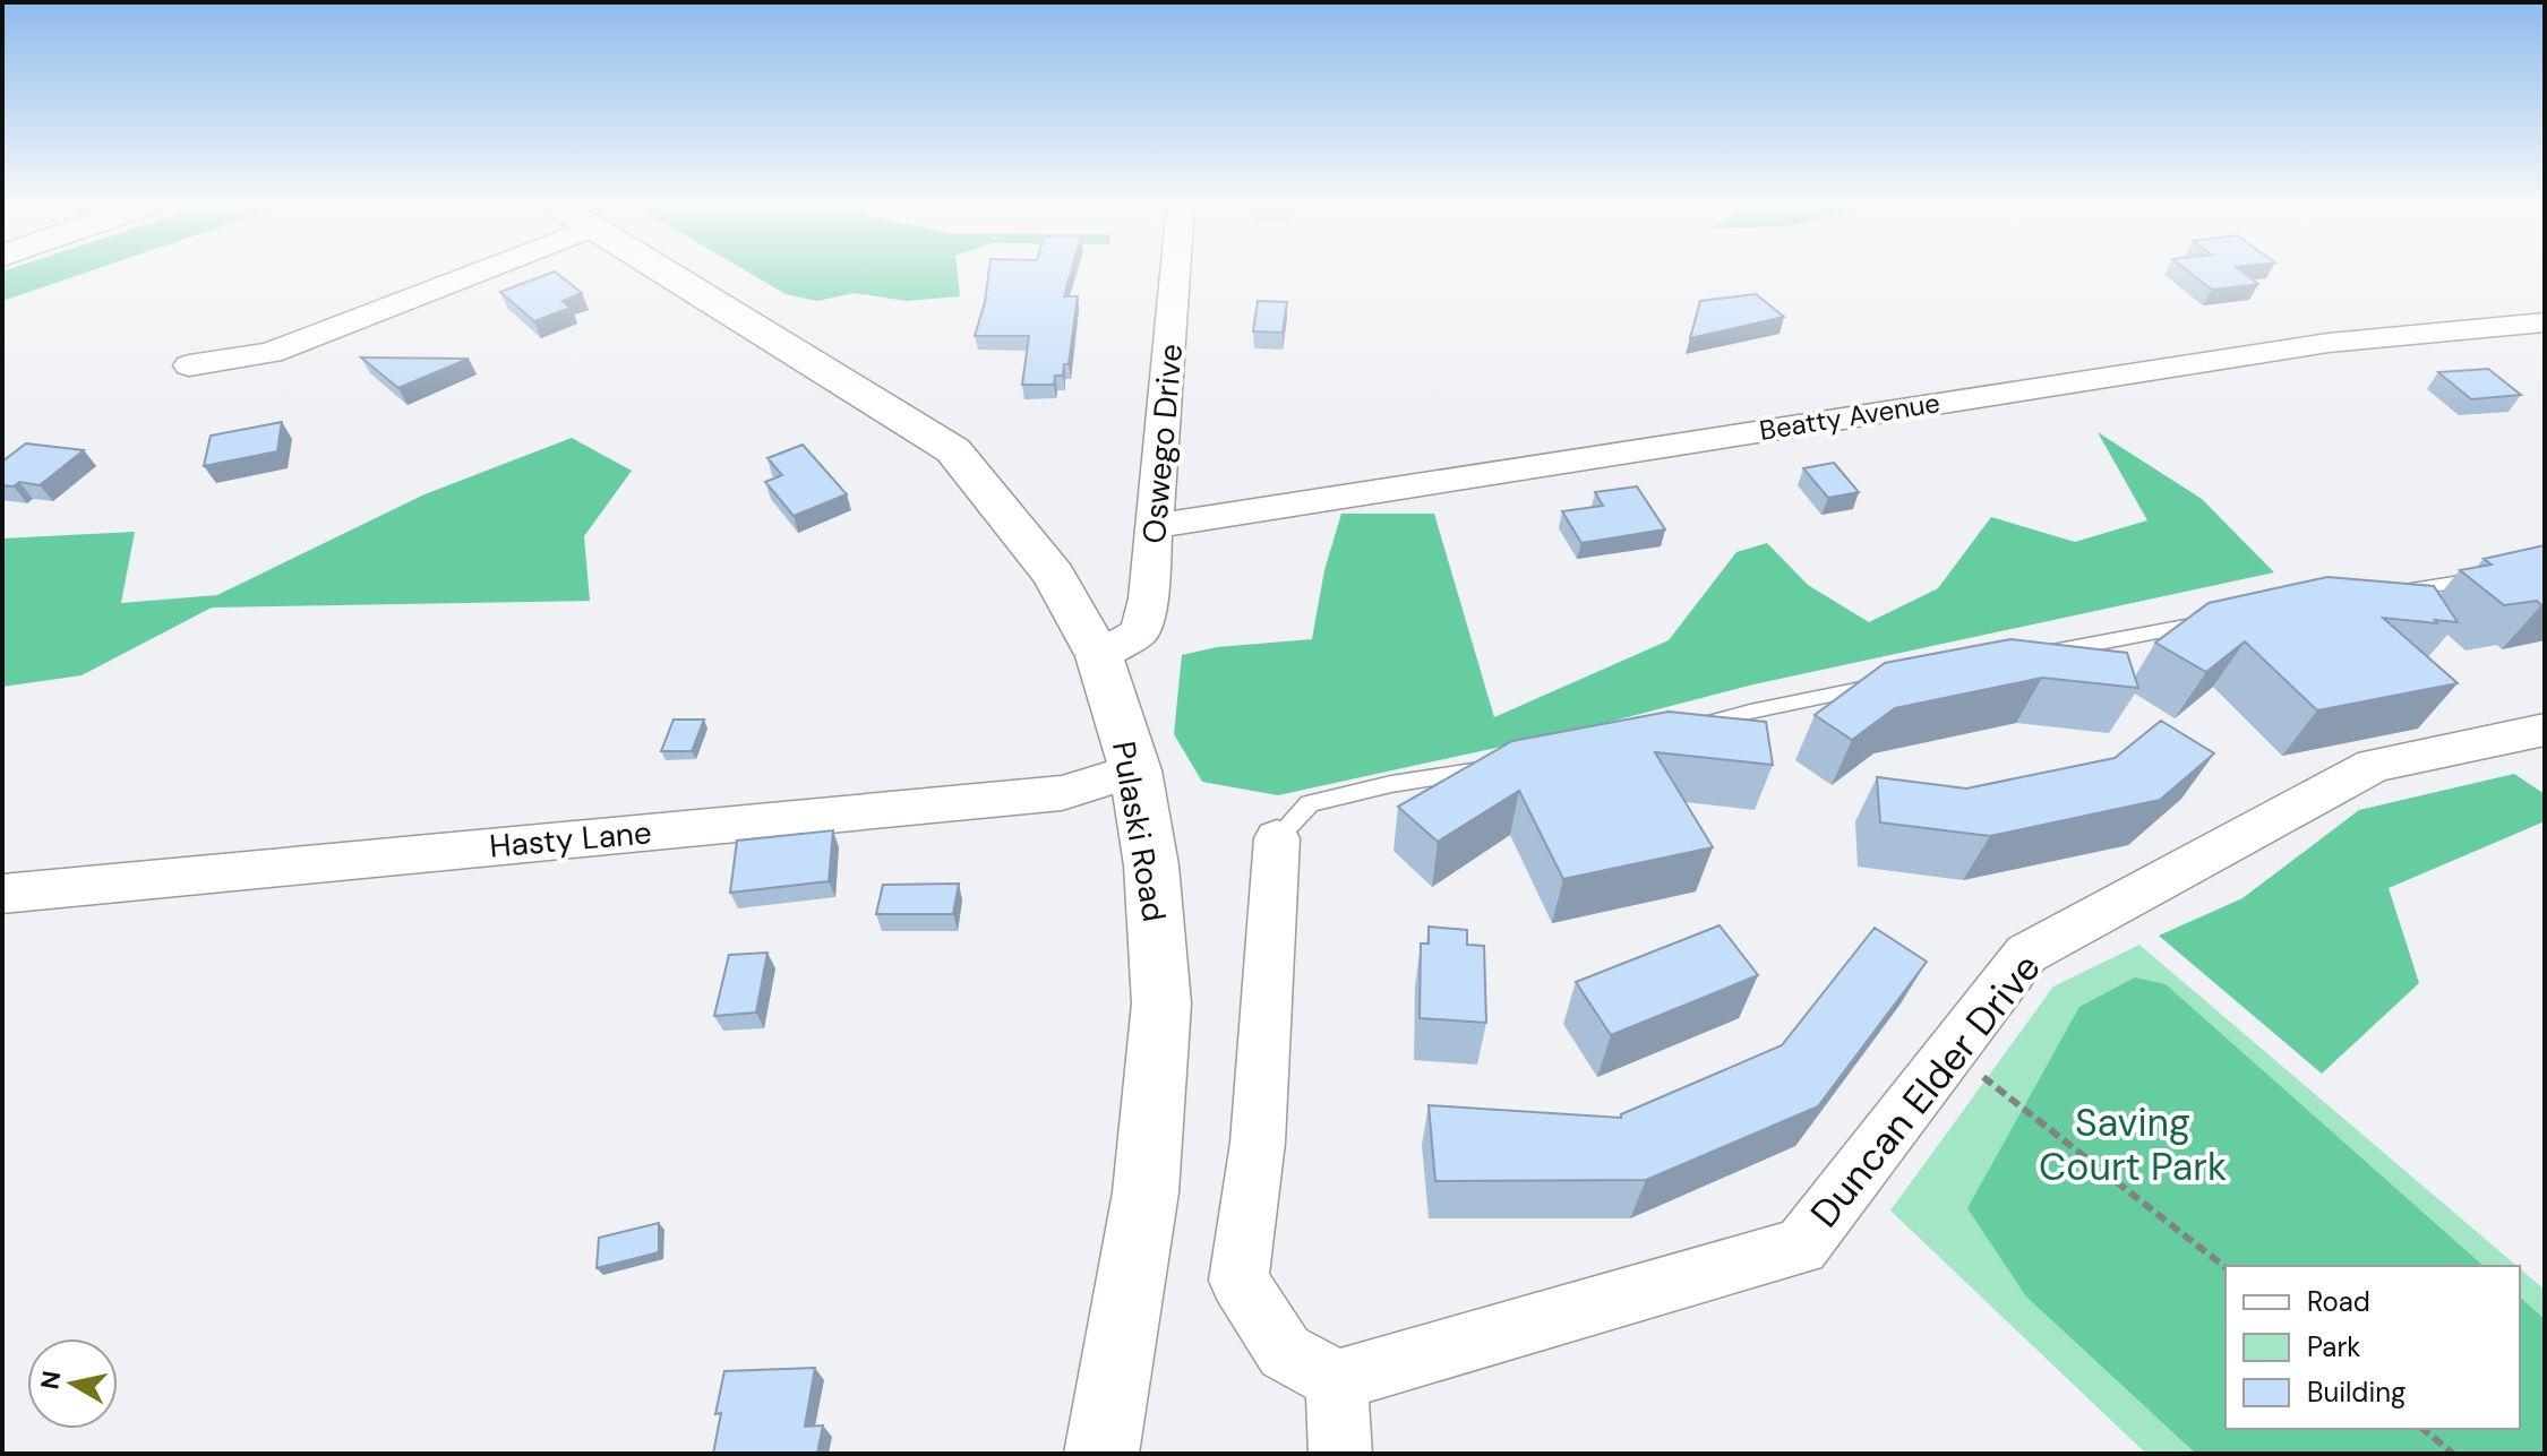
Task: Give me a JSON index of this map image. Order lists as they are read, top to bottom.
{
  "streets": {
    "main road": ["Pulaski Road"],
    "street": [
      "Beatty Avenue",
      "Oswego Drive",
      "Hasty Lane",
      "Duncan Elder Drive"
    ]
  },
  "crossings": [
    ["Beatty Avenue", "Oswego Drive"],
    ["Oswego Drive", "Pulaski Road"],
    ["Pulaski Road", "Hasty Lane"]
  ],
  "parks": ["Saving Court Park"],
  "legend": ["Road", "Park", "Building"],
  "north": "left"
}
